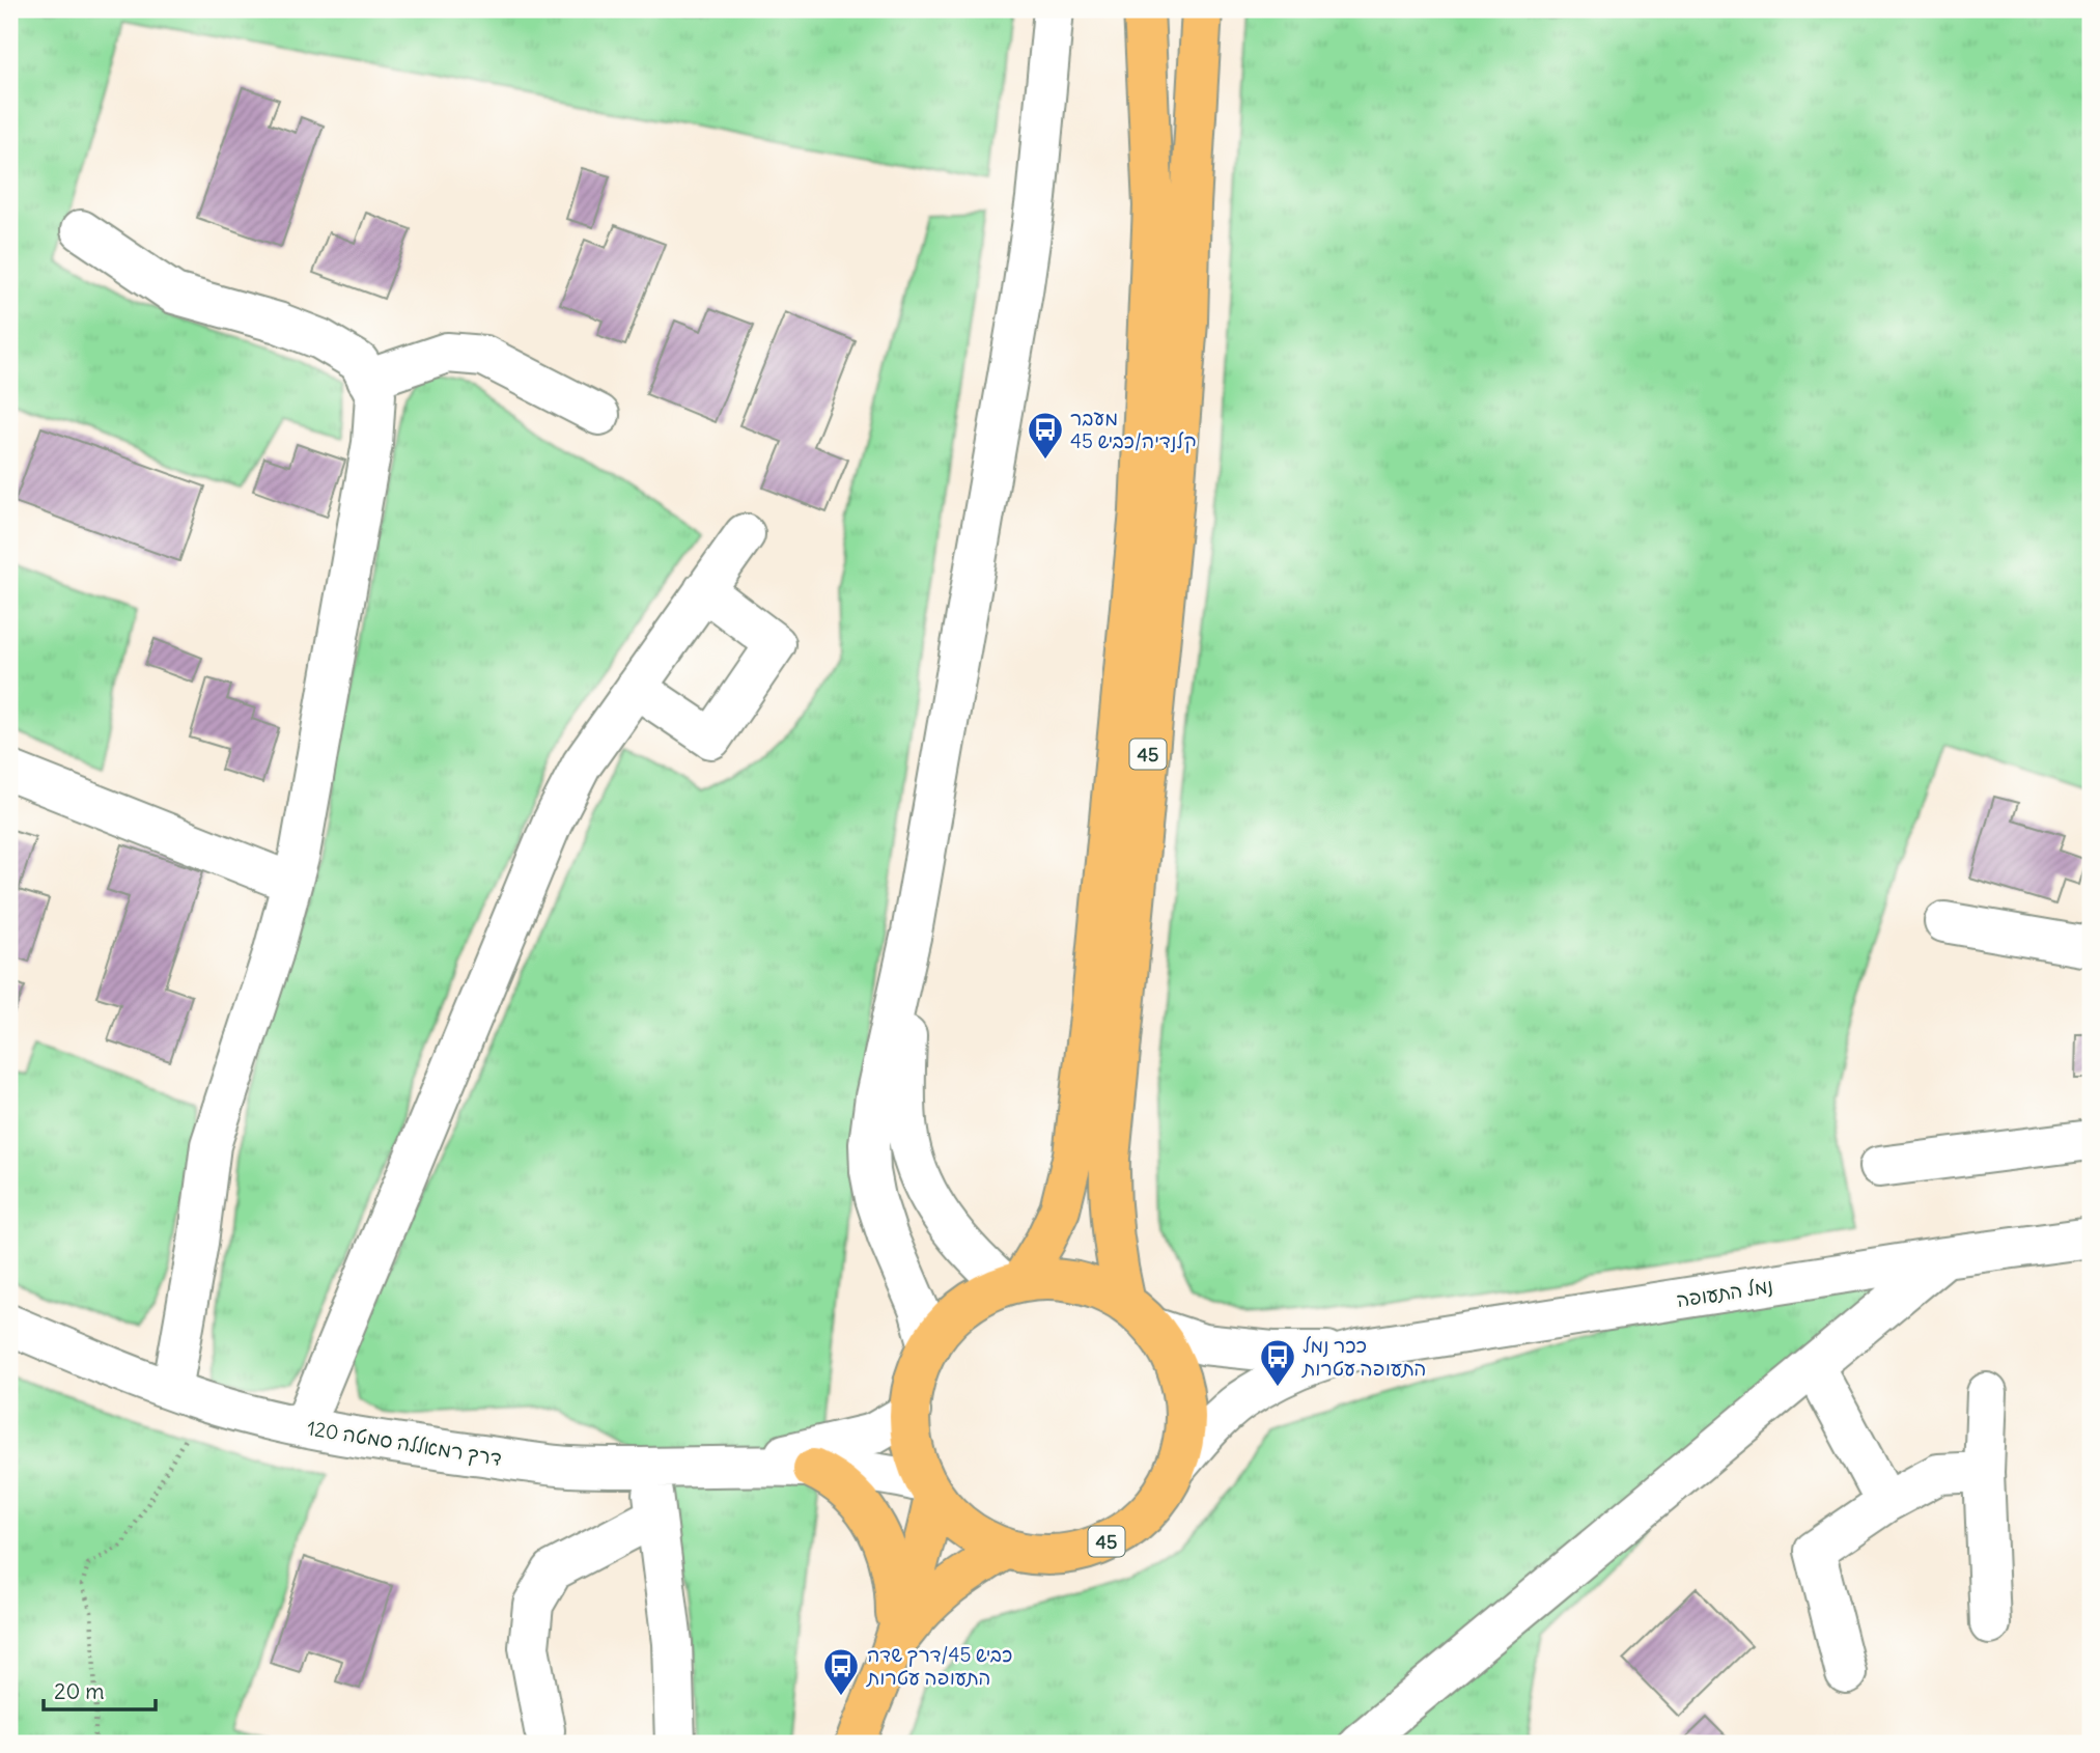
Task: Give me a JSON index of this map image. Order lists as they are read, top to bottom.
{
  "streets": {
    "highway": ["45"],
    "street": ["נמל התעופה", "דרך רמאללה סמטה 120"]
  },
  "crossings": [
    ["45", "נמל התעופה"],
    ["45", "דרך רמאללה סמטה 120"]
  ],
  "places": {
    "bus stop": ["מעבר קלנדיה/כביש 45", "ככר נמל התעופה עטרות", "כביש 45/דרך שדה התעופה עטרות"]
  },
  "scale_bar": "20 m"
}
